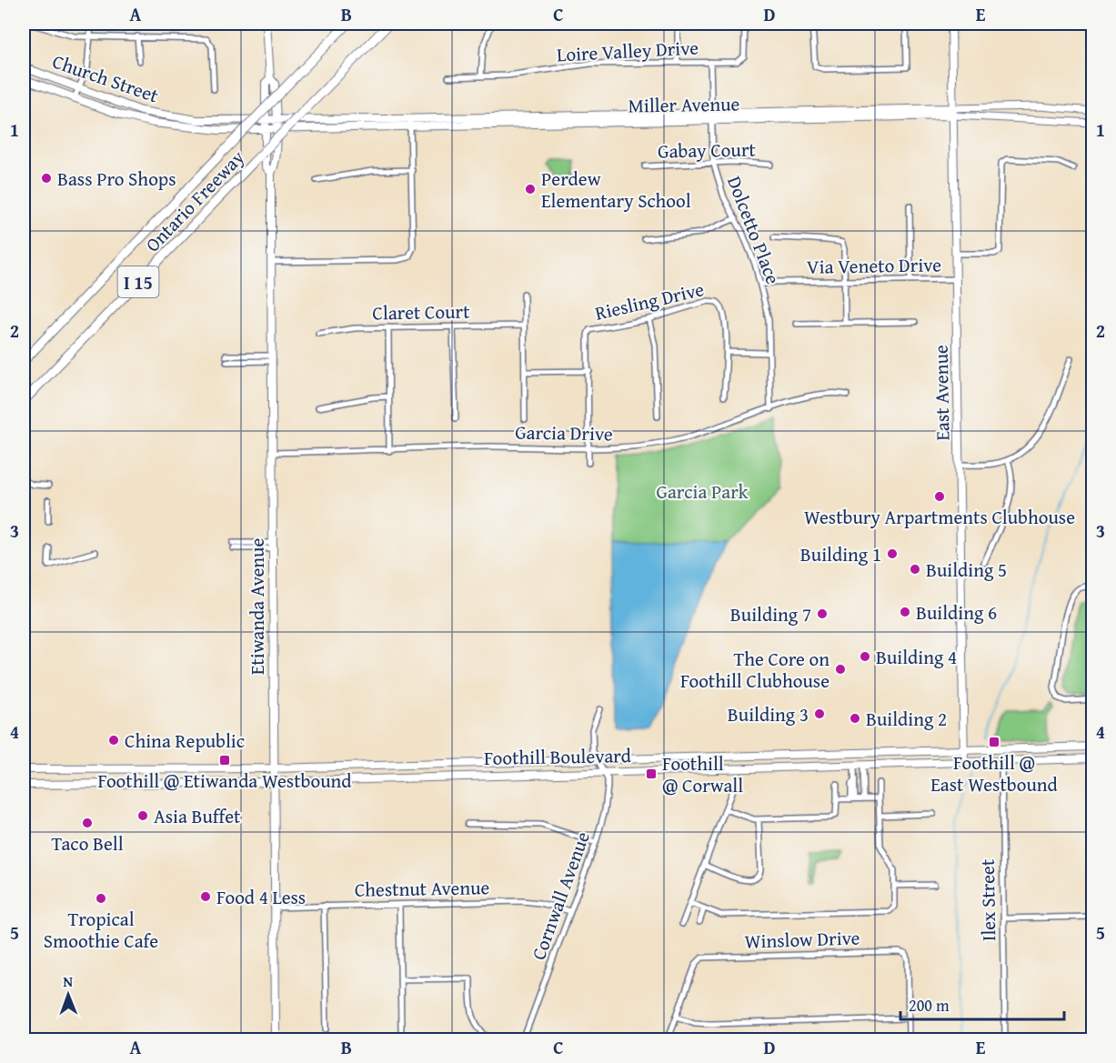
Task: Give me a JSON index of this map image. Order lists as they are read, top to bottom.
{
  "streets": {
    "highway": ["Ontario Freeway", "I 15"],
    "main road": [
      "Church Street",
      "Miller Avenue",
      "East Avenue",
      "Etiwanda Avenue",
      "Foothill Boulevard"
    ],
    "street": [
      "Loire Valley Drive",
      "Gabay Court",
      "Dolcetto Place",
      "Via Veneto Drive",
      "Riesling Drive",
      "Claret Court",
      "Garcia Drive",
      "Chestnut Avenue",
      "Cornwall Avenue",
      "Ilex Street",
      "Winslow Drive"
    ]
  },
  "crossings": [
    ["Loire Valley Drive", "Dolcetto Place"],
    ["Church Street", "Miller Avenue"],
    ["Church Street", "Etiwanda Avenue"],
    ["Miller Avenue", "Dolcetto Place"],
    ["Miller Avenue", "East Avenue"],
    ["Miller Avenue", "Etiwanda Avenue"],
    ["Gabay Court", "Dolcetto Place"],
    ["Dolcetto Place", "Via Veneto Drive"],
    ["Dolcetto Place", "Garcia Drive"],
    ["Via Veneto Drive", "East Avenue"],
    ["East Avenue", "Foothill Boulevard"],
    ["Garcia Drive", "Etiwanda Avenue"],
    ["Etiwanda Avenue", "Foothill Boulevard"],
    ["Etiwanda Avenue", "Chestnut Avenue"],
    ["Foothill Boulevard", "Cornwall Avenue"],
    ["Foothill Boulevard", "Ilex Street"],
    ["Chestnut Avenue", "Cornwall Avenue"]
  ],
  "parks": ["Garcia Park"],
  "places": {
    "other": [
      "Bass Pro Shops",
      "Perdew Elementary School",
      "Westbury Arpartments Clubhouse",
      "Building 1",
      "Building 5",
      "Building 6",
      "Building 7",
      "Building 4",
      "The Core on Foothill Clubhouse",
      "Building 3",
      "Building 2",
      "China Republic",
      "Asia Buffet",
      "Taco Bell",
      "Food 4 Less",
      "Tropical Smoothie Cafe"
    ],
    "transit": ["Foothill @ East Westbound", "Foothill @ Etiwanda Westbound", "Foothill @ Corwall"]
  },
  "scale_bar": "200 m",
  "north": "top",
  "grid": {
    "columns": [
      "A",
      "B",
      "C",
      "D",
      "E"
    ],
    "rows": [
      "1",
      "2",
      "3",
      "4",
      "5"
    ]
  }
}
